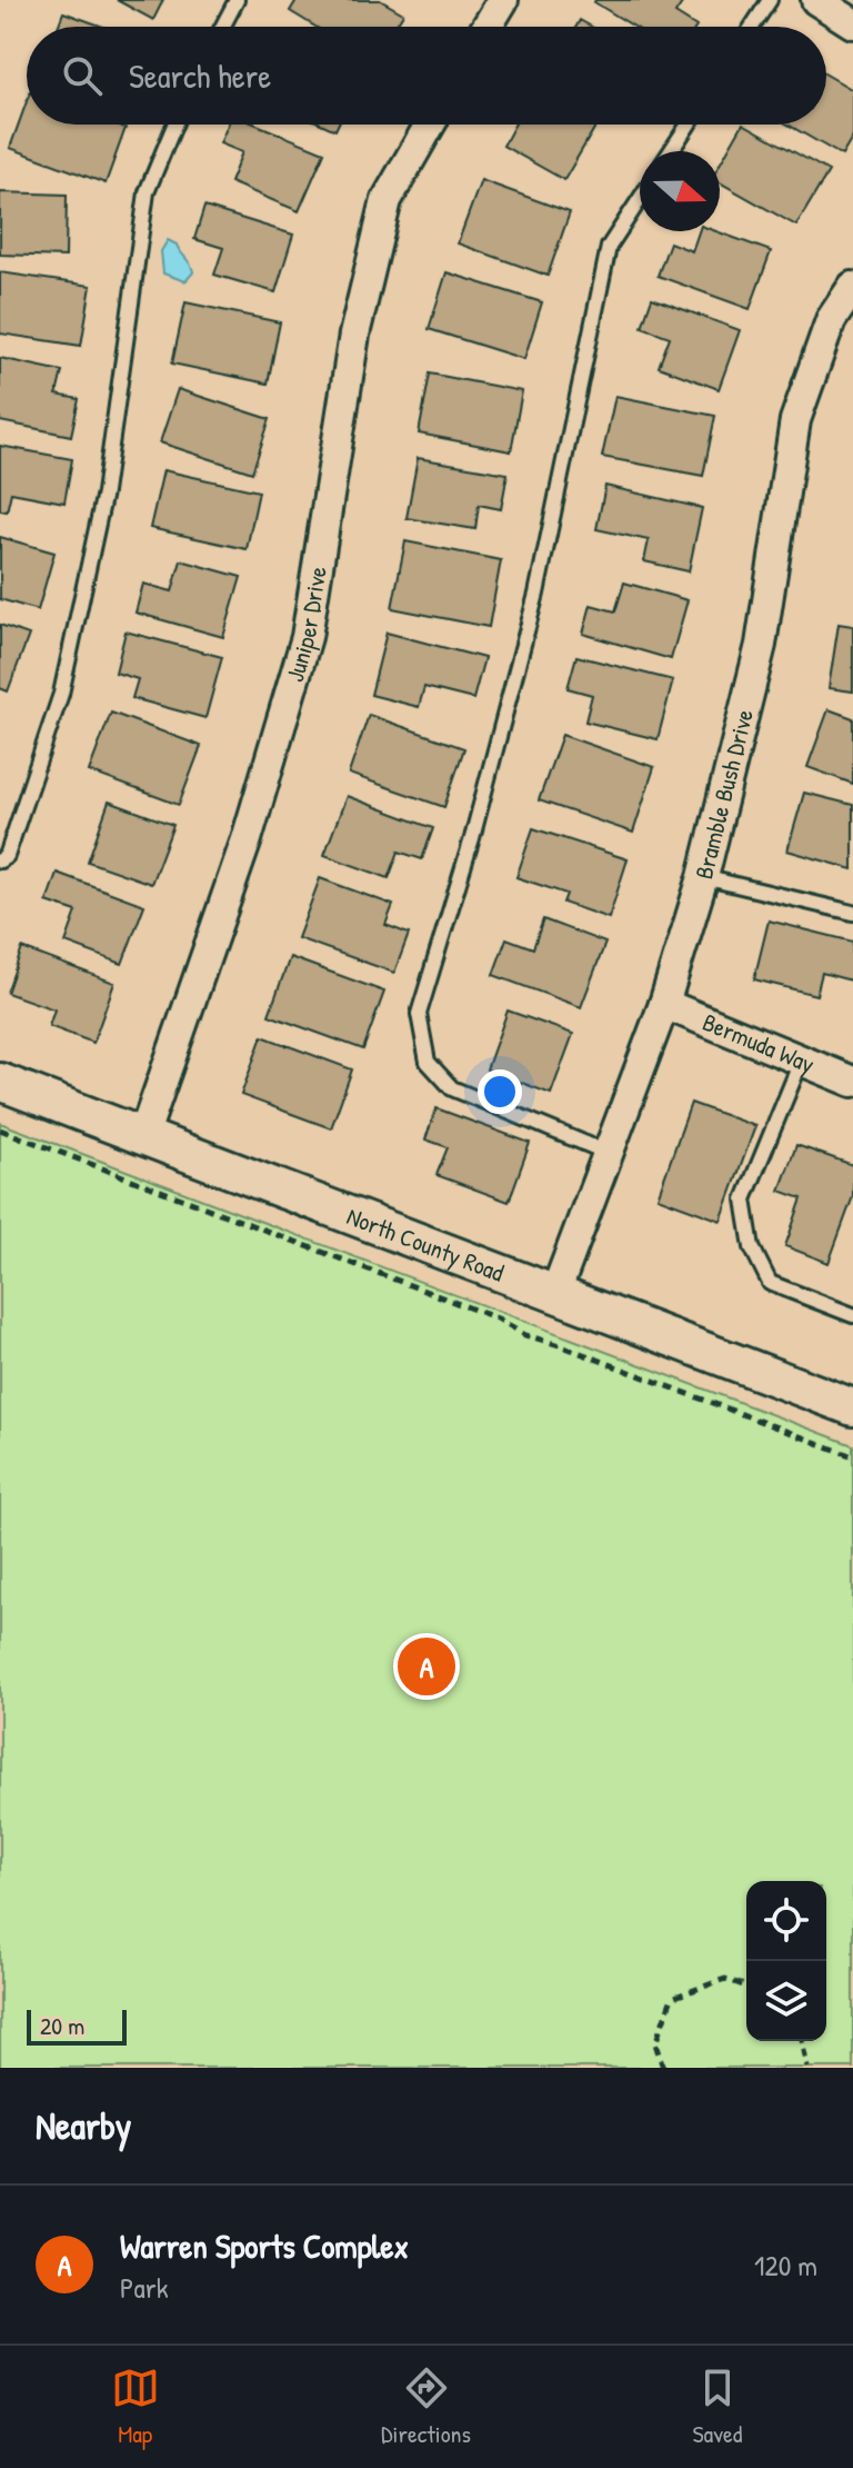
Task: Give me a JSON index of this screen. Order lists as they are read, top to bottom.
{
  "streets": {
    "street": [
      "Juniper Drive",
      "Bramble Bush Drive",
      "Bermuda Way",
      "North County Road"
    ]
  },
  "crossings": [
    ["Juniper Drive", "North County Road"],
    ["Bramble Bush Drive", "Bermuda Way"],
    ["Bramble Bush Drive", "North County Road"]
  ],
  "scale_bar": "20 m",
  "north": "right",
  "page": {
    "search": "Search here",
    "pins": "A",
    "scale": "20 m",
    "heading": "Nearby",
    "list": [
      {
        "mark": "A",
        "name": "Warren Sports Complex",
        "note": "Park",
        "value": "120 m"
      }
    ],
    "nav": ["Map", "Directions", "Saved"]
  }
}
